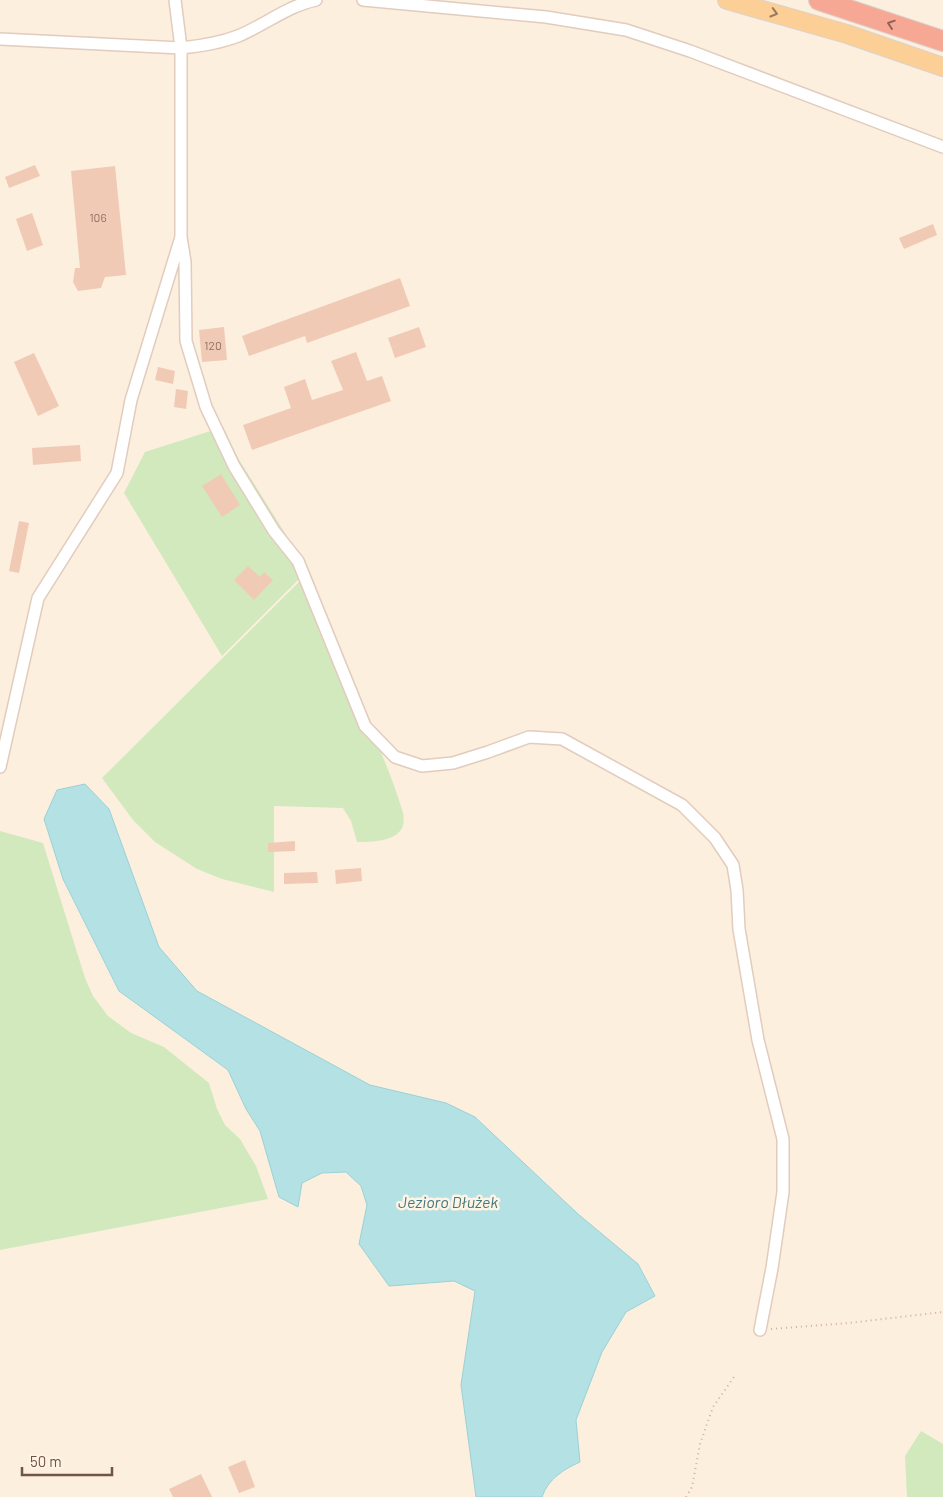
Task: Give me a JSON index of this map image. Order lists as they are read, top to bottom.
{
  "water": ["Jezioro Dłużek"],
  "house_numbers": ["106", "120"],
  "scale_bar": "50 m"
}
